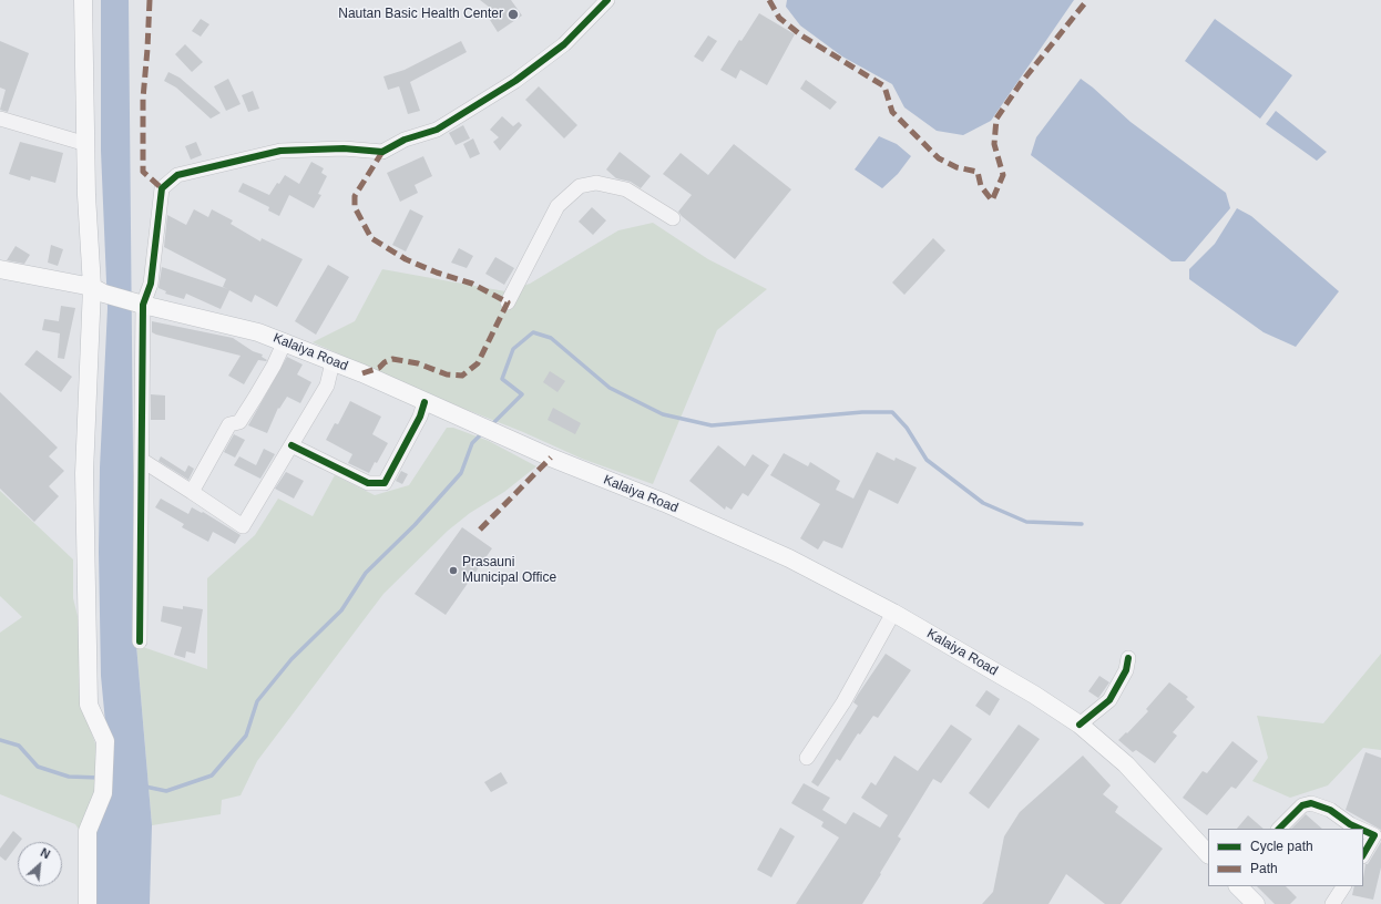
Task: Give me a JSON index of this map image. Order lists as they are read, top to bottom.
{
  "streets": {
    "main road": ["Kalaiya Road"]
  },
  "places": ["Nautan Basic Health Center", "Prasauni Municipal Office"],
  "legend": ["Cycle path", "Path"],
  "north": "top right"
}
